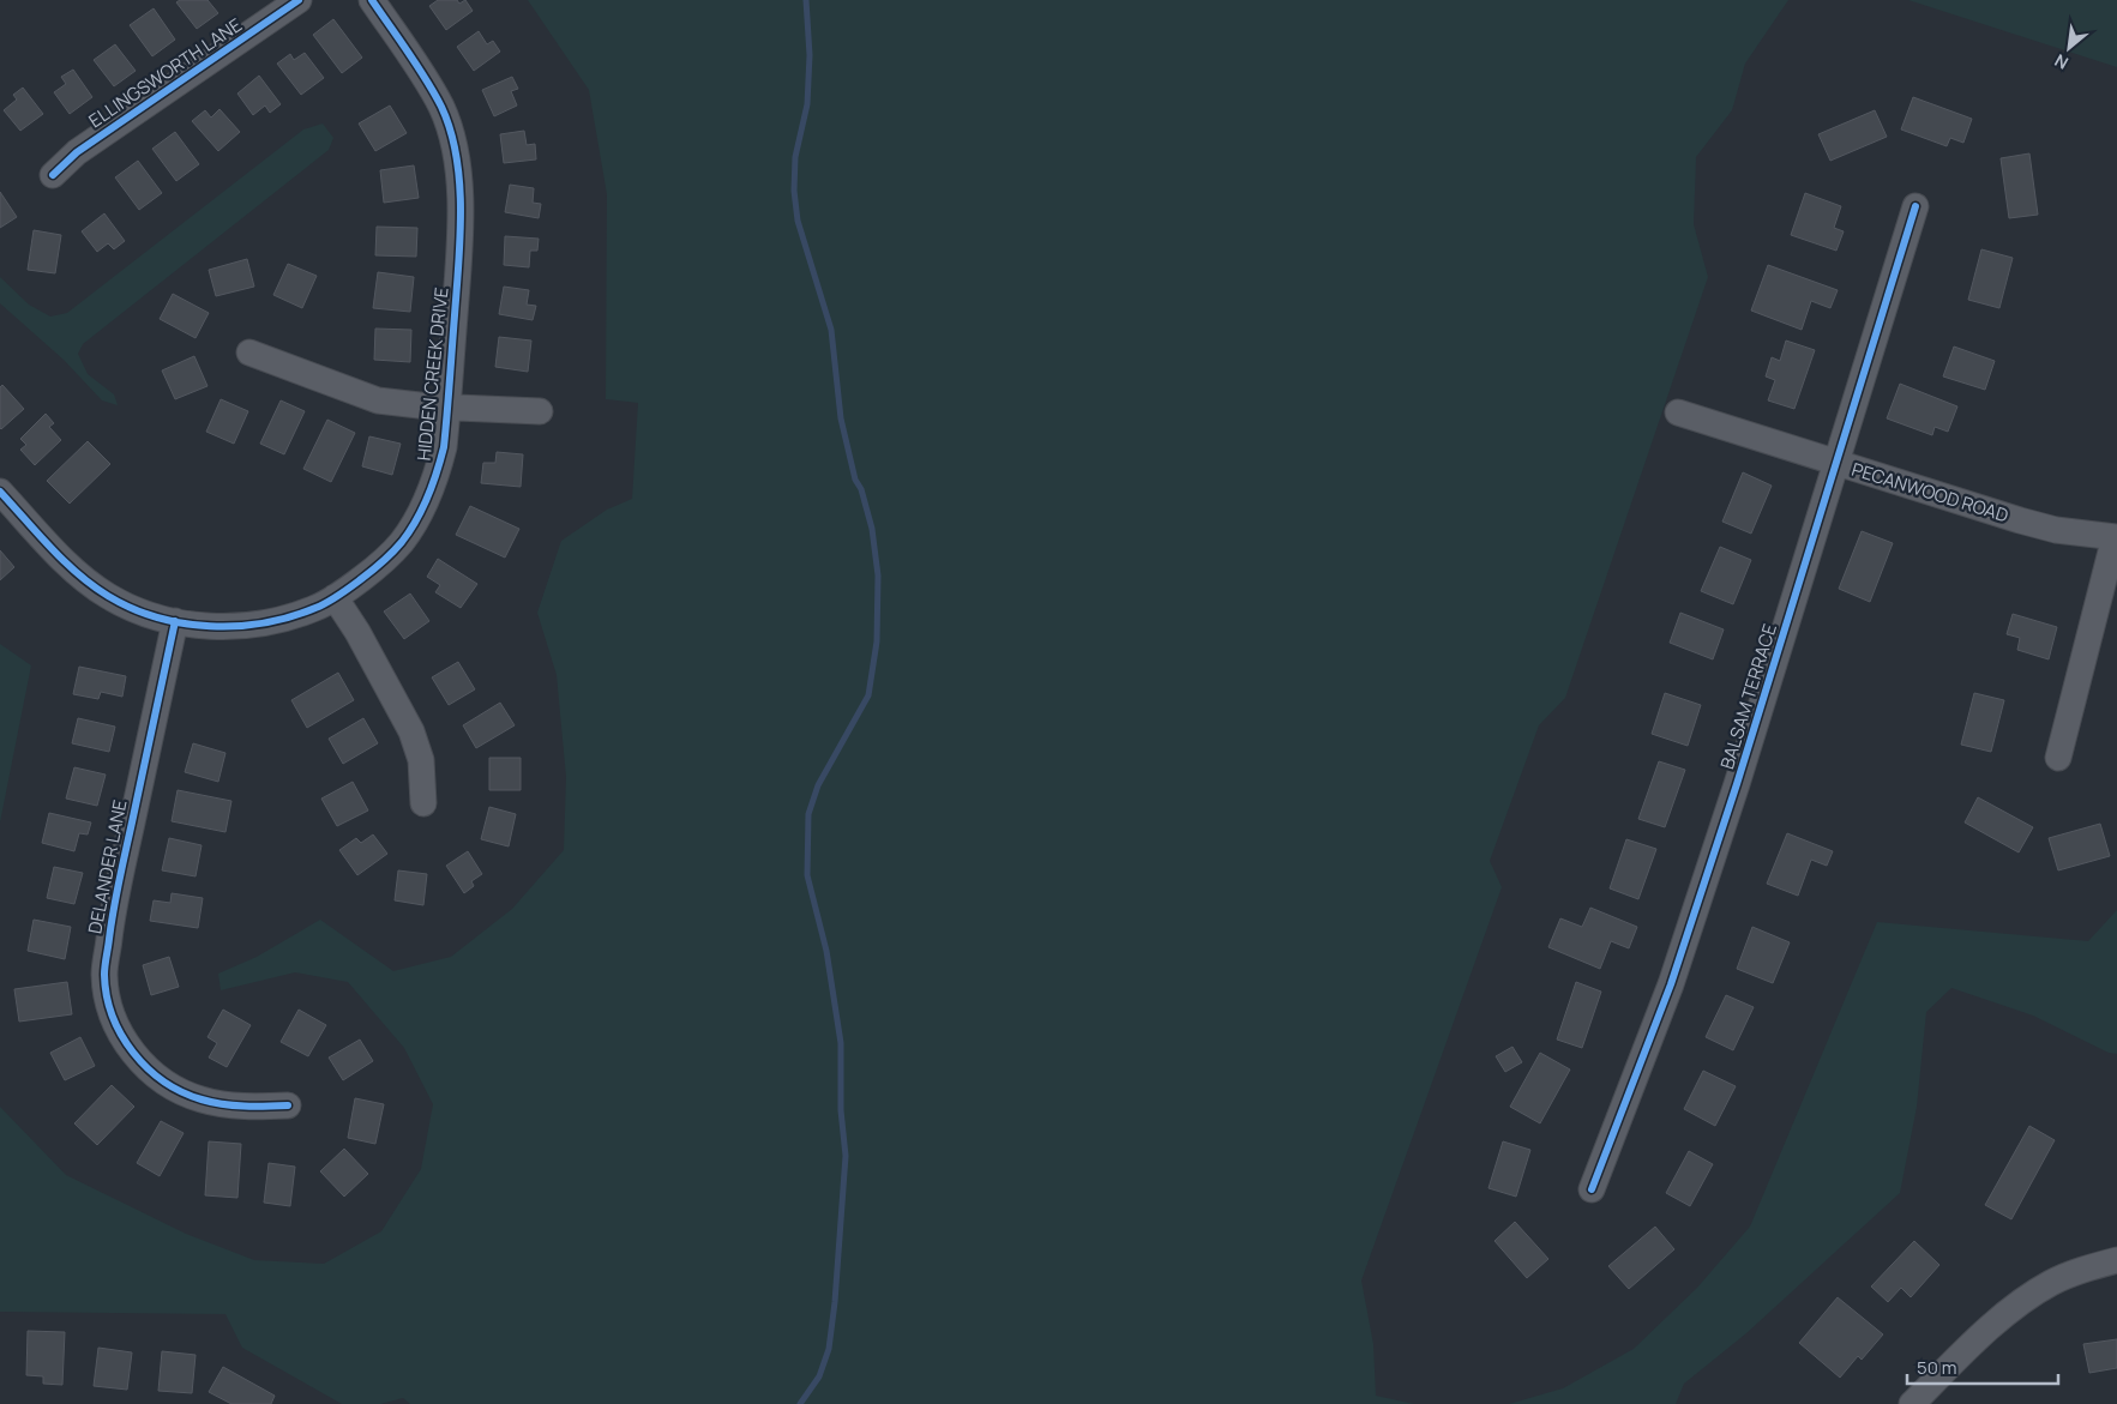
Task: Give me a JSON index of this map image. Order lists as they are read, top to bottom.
{
  "streets": {
    "street": [
      "ELLINGSWORTH LANE",
      "HIDDEN CREEK DRIVE",
      "PECANWOOD ROAD",
      "BALSAM TERRACE",
      "DELANDER LANE"
    ]
  },
  "crossings": [
    ["HIDDEN CREEK DRIVE", "DELANDER LANE"],
    ["PECANWOOD ROAD", "BALSAM TERRACE"]
  ],
  "scale_bar": "50 m",
  "north": "bottom left"
}
